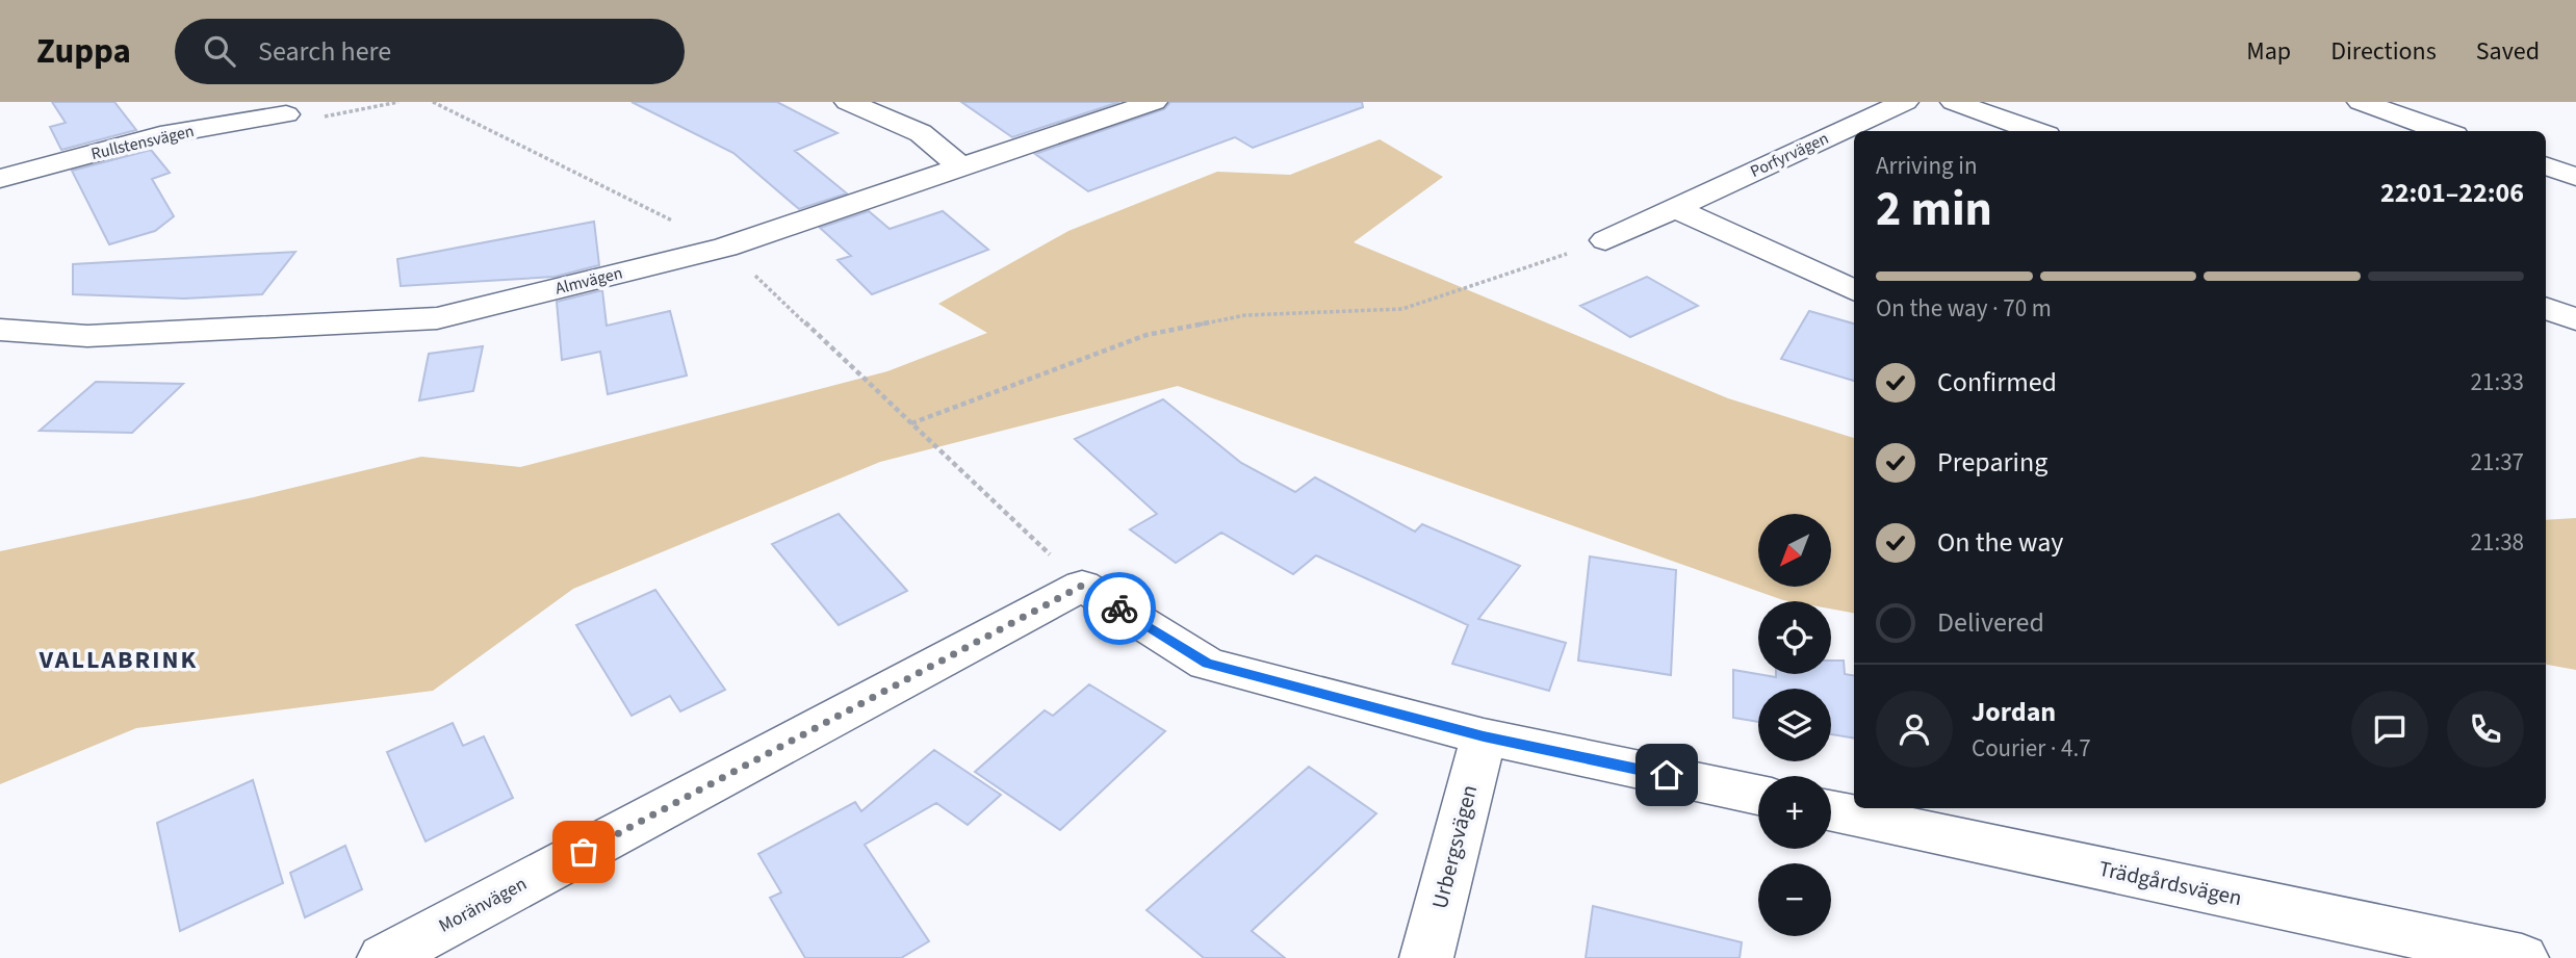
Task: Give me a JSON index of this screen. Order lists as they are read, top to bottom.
{
  "streets": {
    "street": [
      "Rullstensvägen",
      "Porfyrvägen",
      "Almvägen",
      "Urbergsvägen",
      "Trädgårdsvägen",
      "Moränvägen"
    ]
  },
  "districts": ["VALLABRINK"],
  "north": "bottom left",
  "page": {
    "header": "Zuppa",
    "search": "Search here",
    "nav": ["Map", "Directions", "Saved"],
    "heading": ["2 min", "Arriving in", "22:01–22:06"],
    "panel": ["Jordan", "Courier · 4.7"],
    "bar": "On the way · 70 m",
    "list": [
      ["Confirmed", "21:33"],
      ["Preparing", "21:37"],
      ["On the way", "21:38"],
      "Delivered"
    ],
    "map_buttons": ["+", "−"]
  }
}
